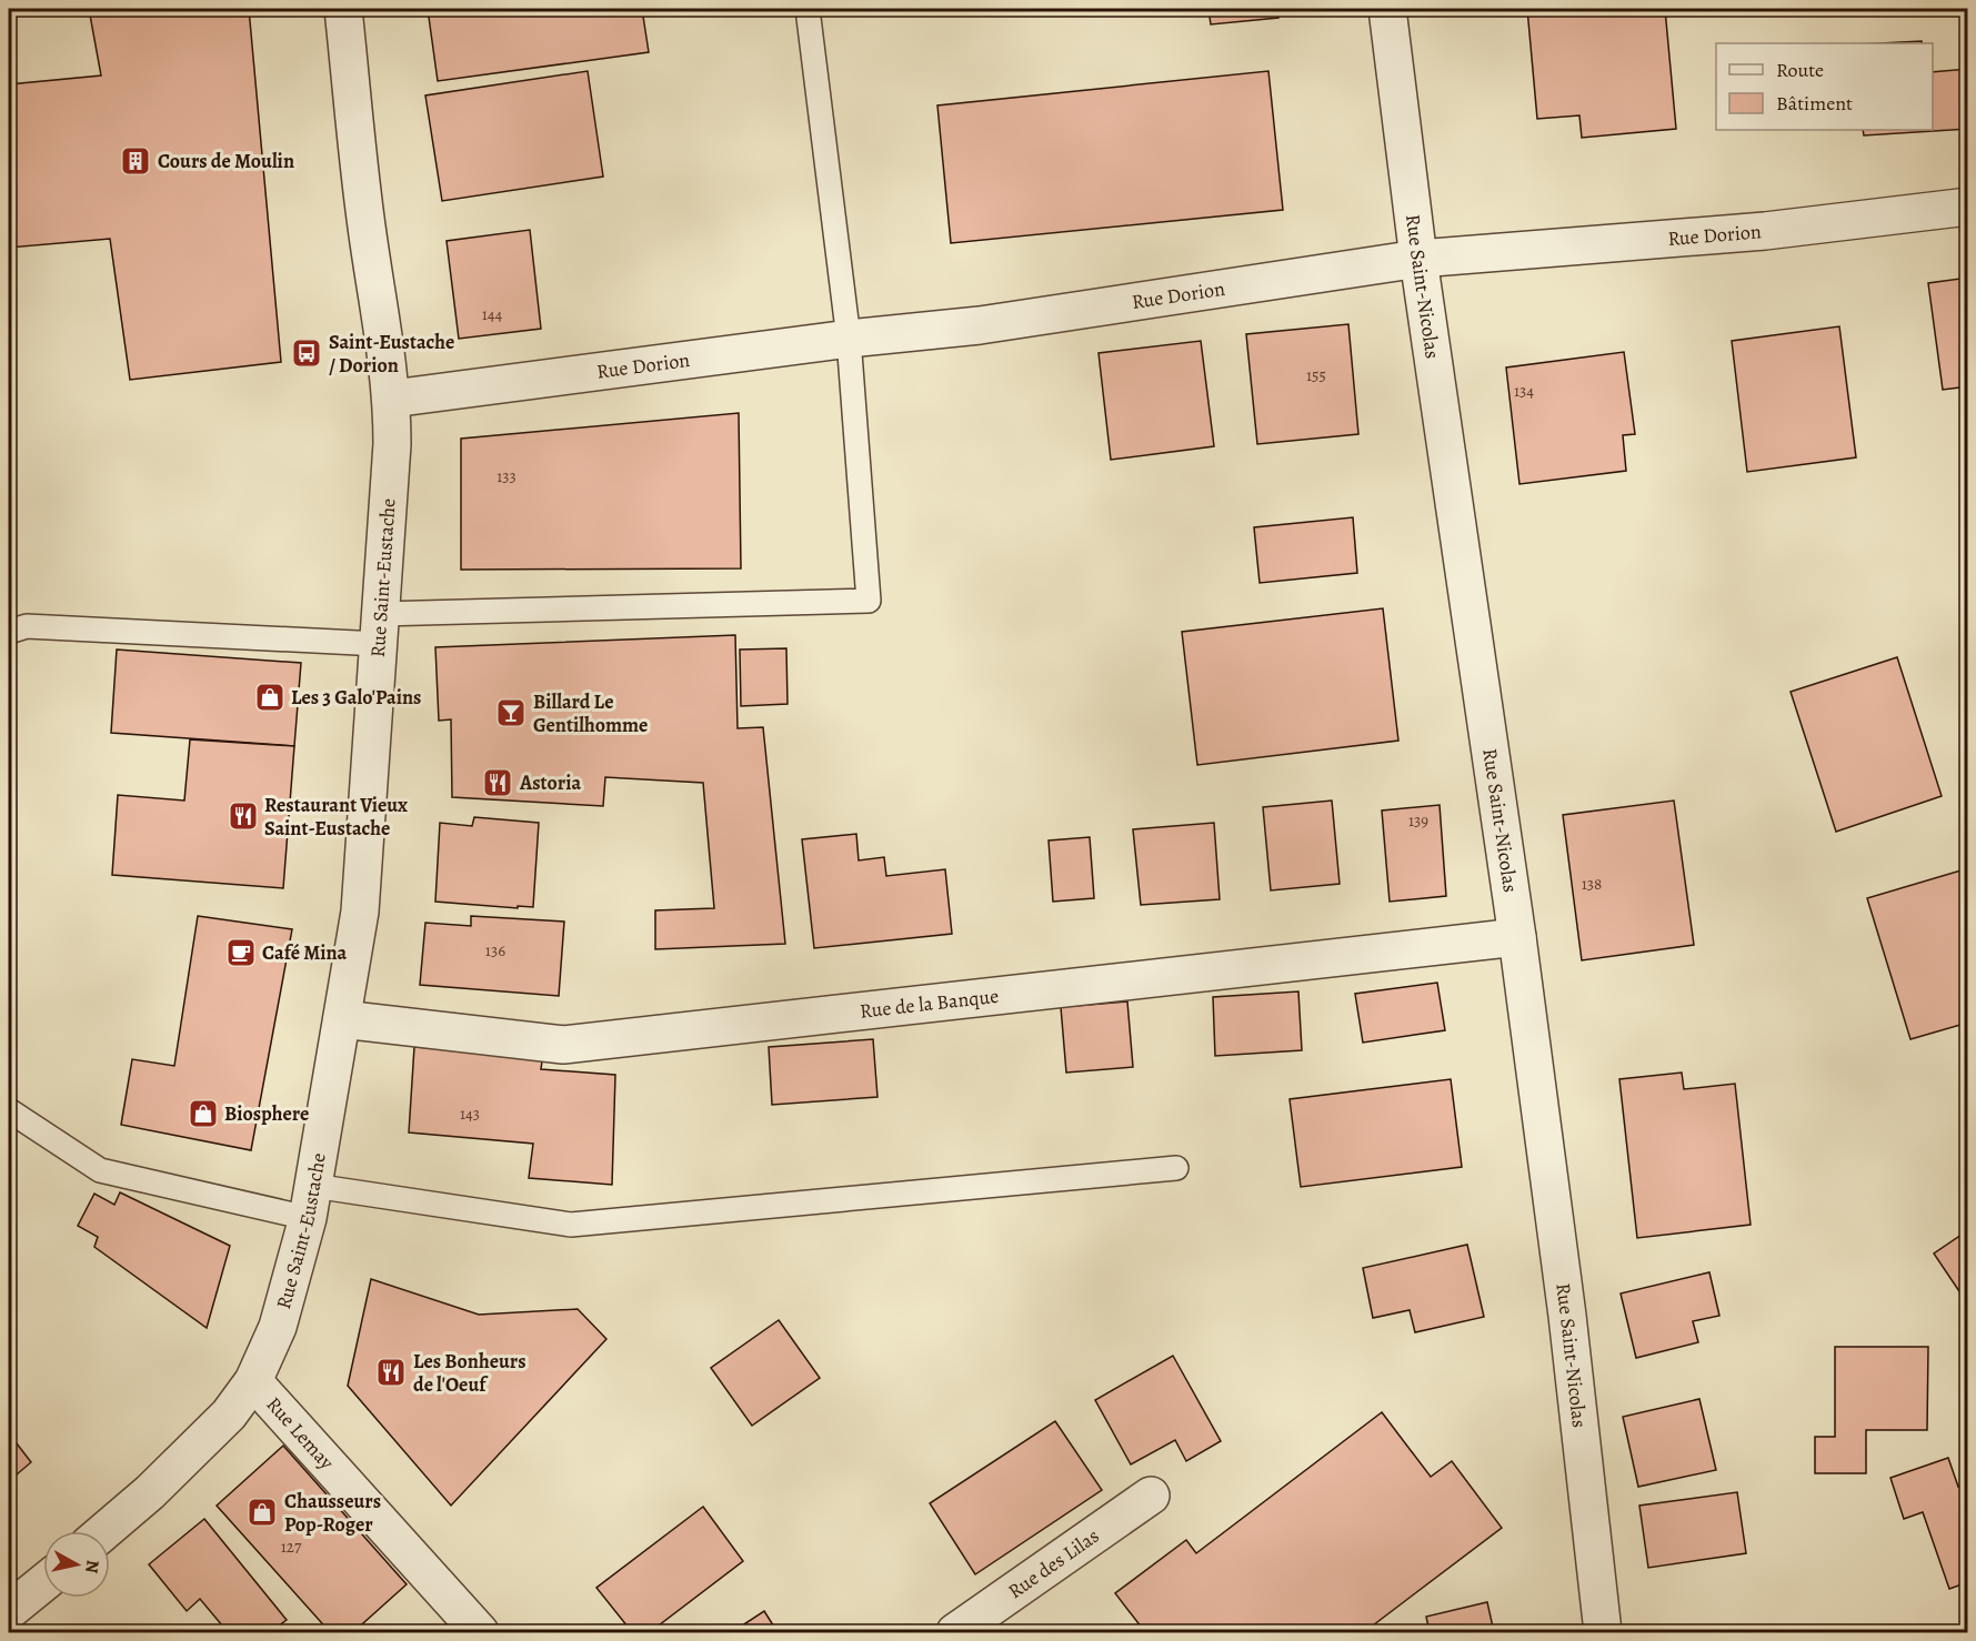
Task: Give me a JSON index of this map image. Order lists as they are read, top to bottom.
{
  "streets": {
    "street": [
      "Rue Dorion",
      "Rue Saint-Nicolas",
      "Rue Saint-Eustache",
      "Rue de la Banque",
      "Rue Lemay",
      "Rue des Lilas"
    ]
  },
  "crossings": [
    ["Rue Dorion", "Rue Saint-Nicolas"],
    ["Rue Dorion", "Rue Saint-Eustache"],
    ["Rue Saint-Nicolas", "Rue de la Banque"],
    ["Rue Saint-Eustache", "Rue de la Banque"],
    ["Rue Saint-Eustache", "Rue Lemay"]
  ],
  "places": {
    "building": ["Cours de Moulin"],
    "bus stop": ["Saint-Eustache / Dorion"],
    "shop": ["Les 3 Galo'Pains", "Biosphere", "Chausseurs Pop-Roger"],
    "bar": ["Billard Le Gentilhomme"],
    "restaurant": ["Astoria", "Restaurant Vieux Saint-Eustache", "Les Bonheurs de l'Oeuf"],
    "cafe": ["Café Mina"]
  },
  "house_numbers": [
    "144",
    "155",
    "134",
    "133",
    "139",
    "138",
    "136",
    "143",
    "127"
  ],
  "legend": ["Route", "Bâtiment"],
  "north": "right"
}
